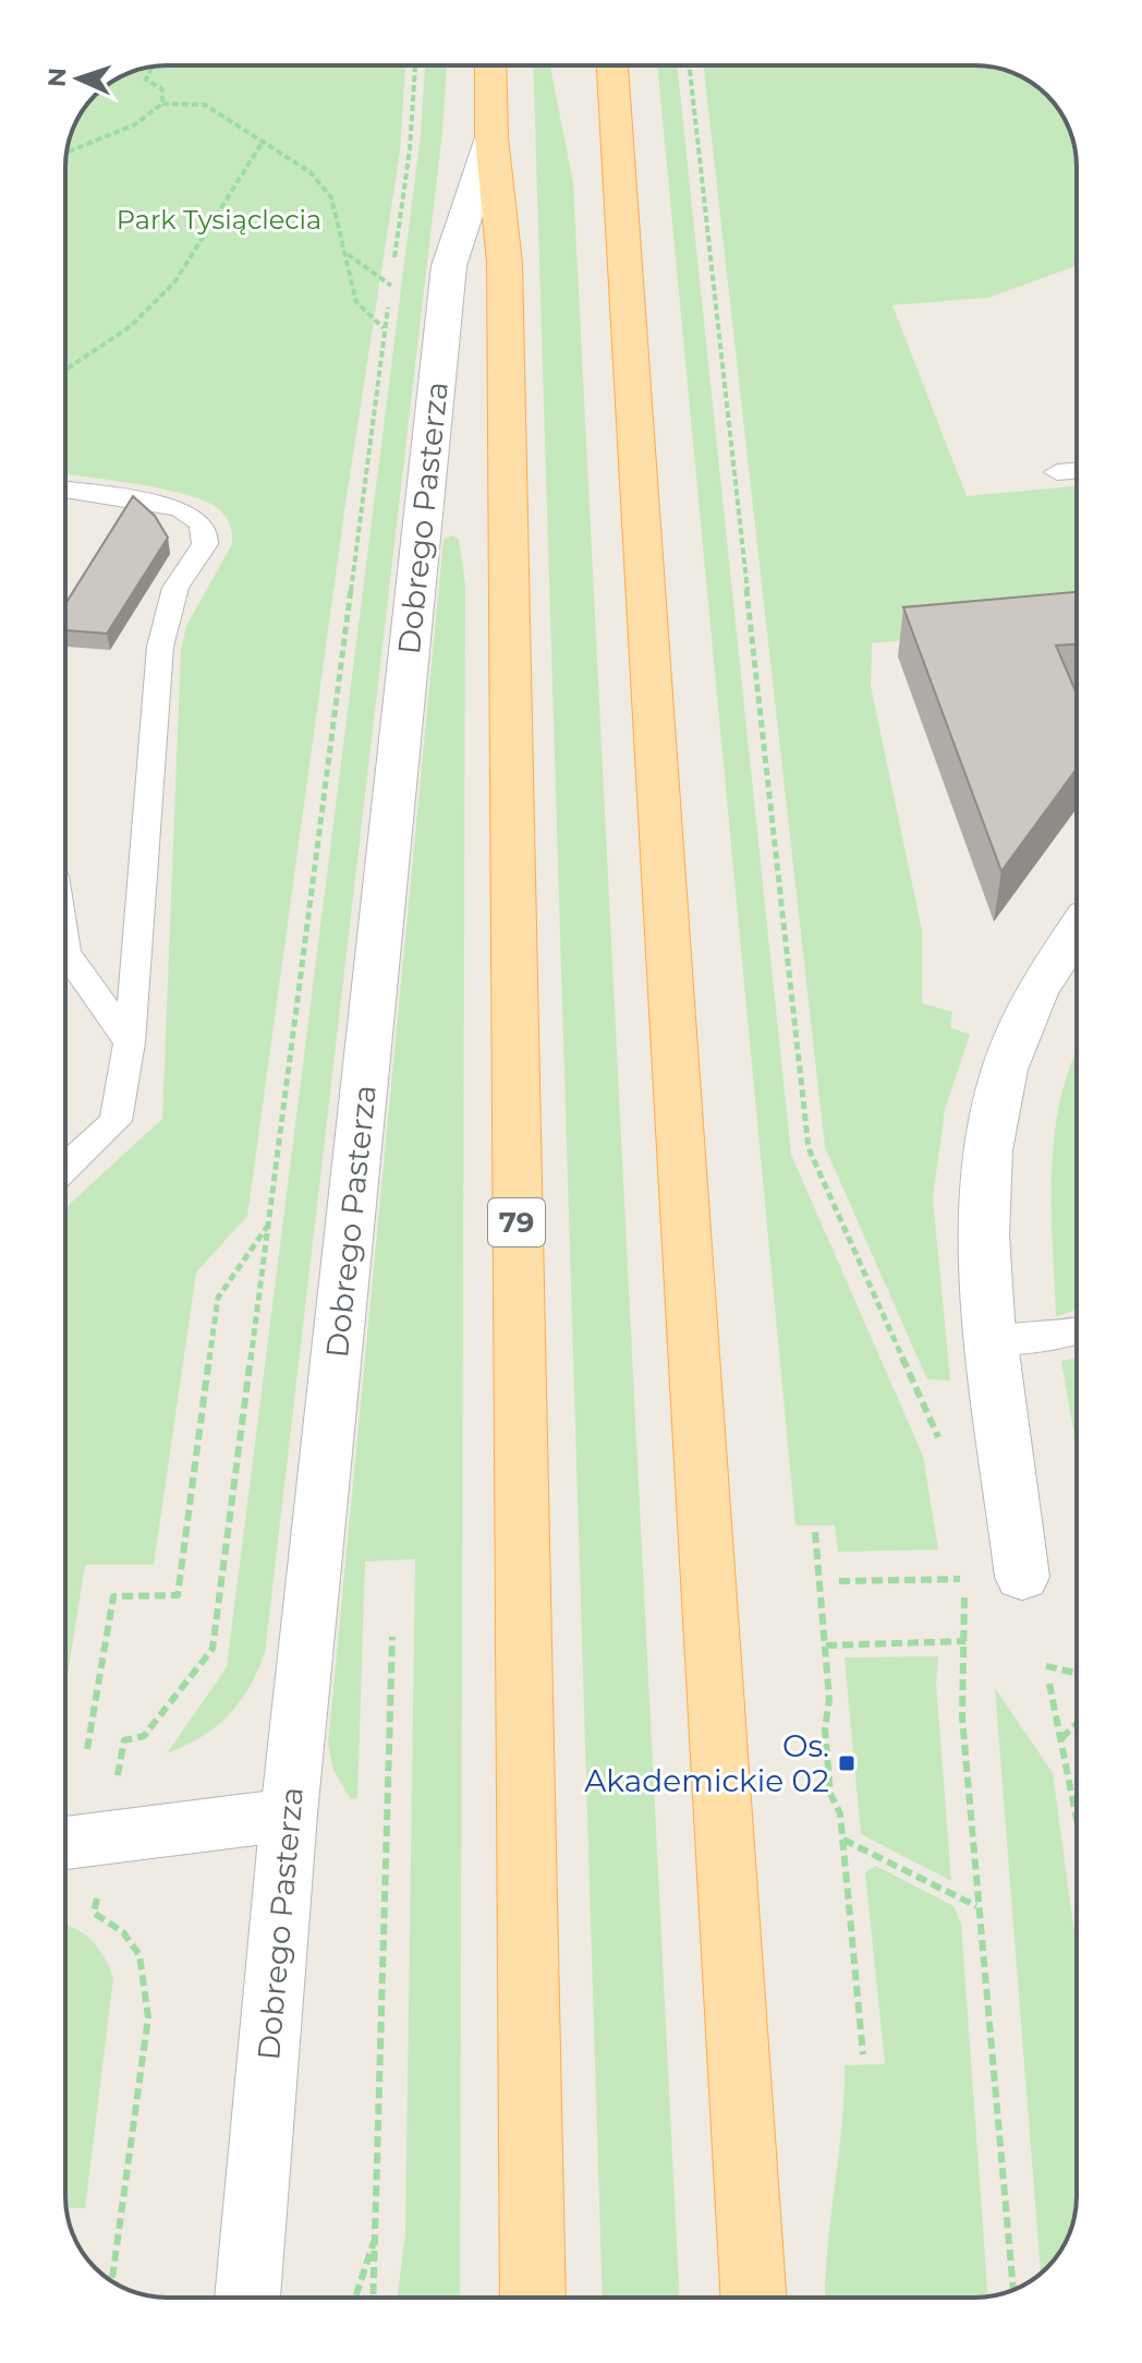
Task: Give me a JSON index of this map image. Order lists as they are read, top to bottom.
{
  "streets": {
    "main road": ["79"],
    "street": ["Dobrego Pasterza"]
  },
  "crossings": [
    ["Dobrego Pasterza", "79"]
  ],
  "parks": ["Park Tysiąclecia"],
  "places": {
    "transit": ["Os. Akademickie 02"]
  },
  "north": "left"
}
